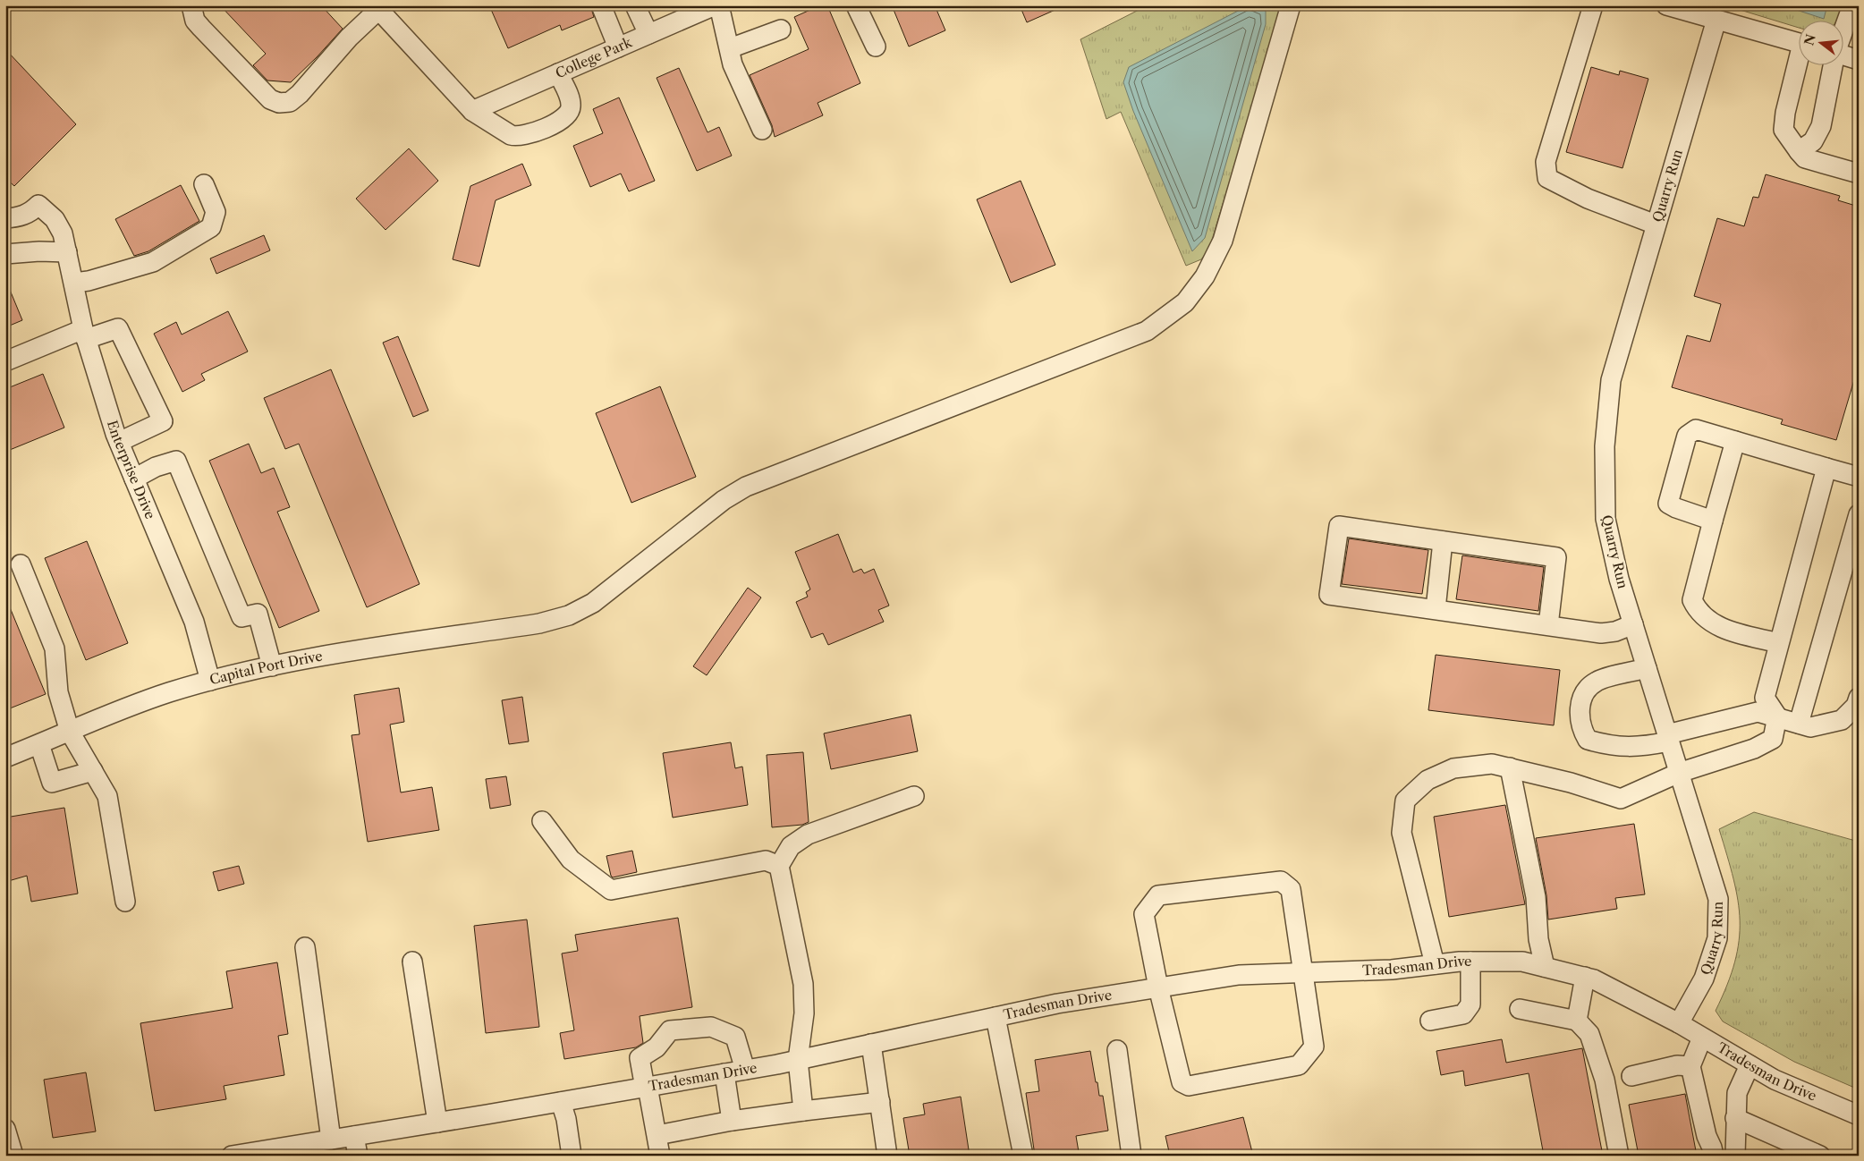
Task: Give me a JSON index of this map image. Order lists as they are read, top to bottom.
{
  "streets": {
    "street": [
      "College Park",
      "Quarry Run",
      "Enterprise Drive",
      "Capital Port Drive",
      "Tradesman Drive"
    ]
  },
  "crossings": [
    ["Quarry Run", "Tradesman Drive"],
    ["Enterprise Drive", "Capital Port Drive"]
  ],
  "north": "left"
}
